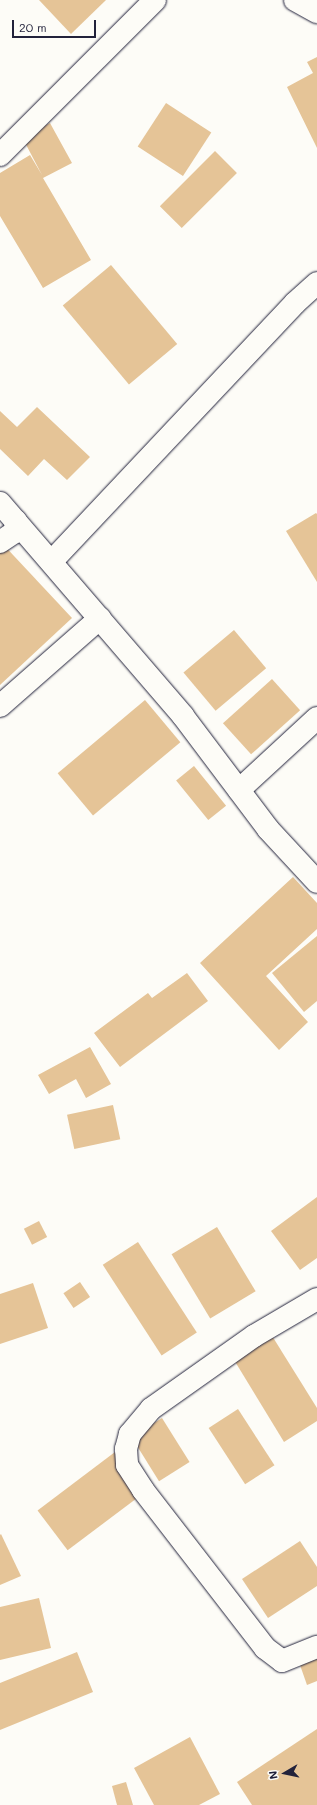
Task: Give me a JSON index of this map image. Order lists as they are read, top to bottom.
{
  "scale_bar": "20 m",
  "north": "left"
}
